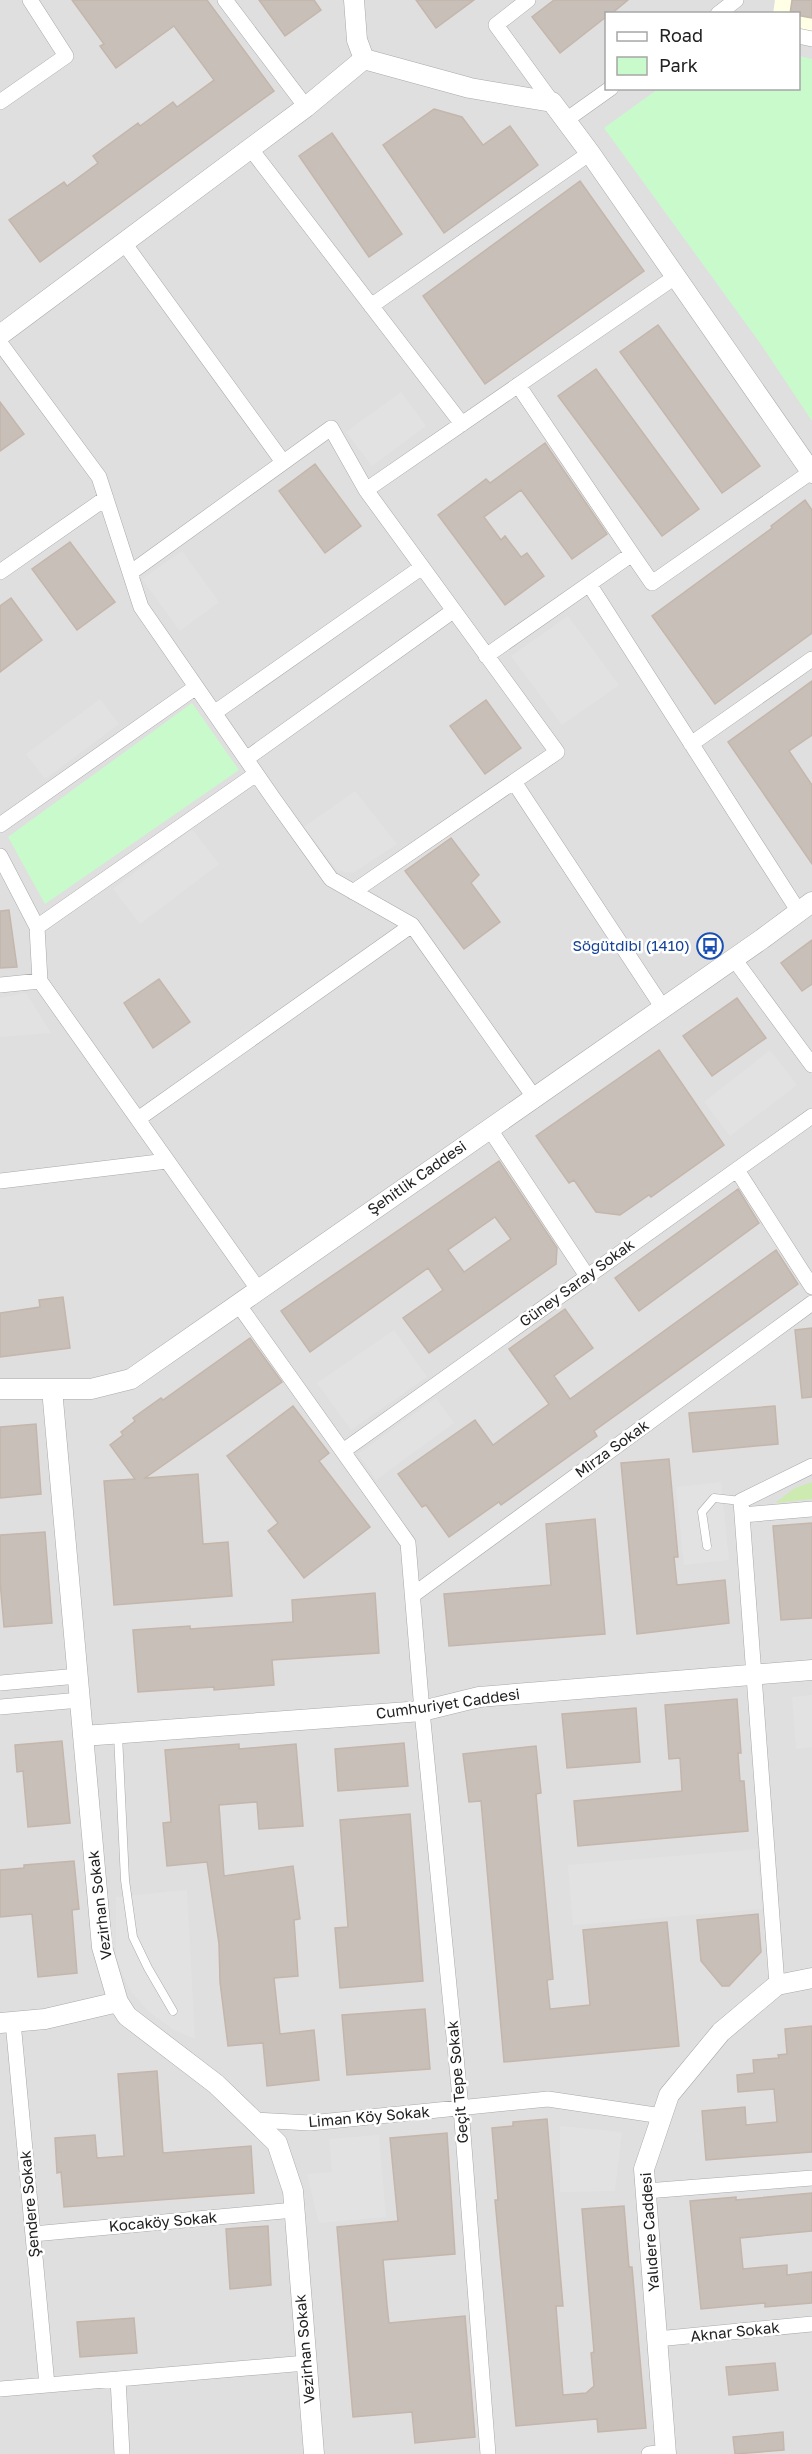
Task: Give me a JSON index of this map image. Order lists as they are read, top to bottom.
{
  "streets": {
    "street": [
      "Şehitlik Caddesi",
      "Güney Saray Sokak",
      "Mirza Sokak",
      "Cumhuriyet Caddesi",
      "Vezirhan Sokak",
      "Geçit Tepe Sokak",
      "Liman Köy Sokak",
      "Şendere Sokak",
      "Kocaköy Sokak",
      "Yalıdere Caddesi",
      "Aknar Sokak"
    ]
  },
  "crossings": [
    ["Şehitlik Caddesi", "Vezirhan Sokak"],
    ["Şehitlik Caddesi", "Geçit Tepe Sokak"],
    ["Güney Saray Sokak", "Geçit Tepe Sokak"],
    ["Mirza Sokak", "Geçit Tepe Sokak"],
    ["Cumhuriyet Caddesi", "Vezirhan Sokak"],
    ["Cumhuriyet Caddesi", "Geçit Tepe Sokak"],
    ["Vezirhan Sokak", "Liman Köy Sokak"],
    ["Vezirhan Sokak", "Kocaköy Sokak"],
    ["Geçit Tepe Sokak", "Liman Köy Sokak"],
    ["Liman Köy Sokak", "Yalıdere Caddesi"],
    ["Şendere Sokak", "Kocaköy Sokak"],
    ["Yalıdere Caddesi", "Aknar Sokak"]
  ],
  "places": {
    "bus stop": ["Söğütdibi (1410)"]
  },
  "legend": ["Road", "Park"]
}
